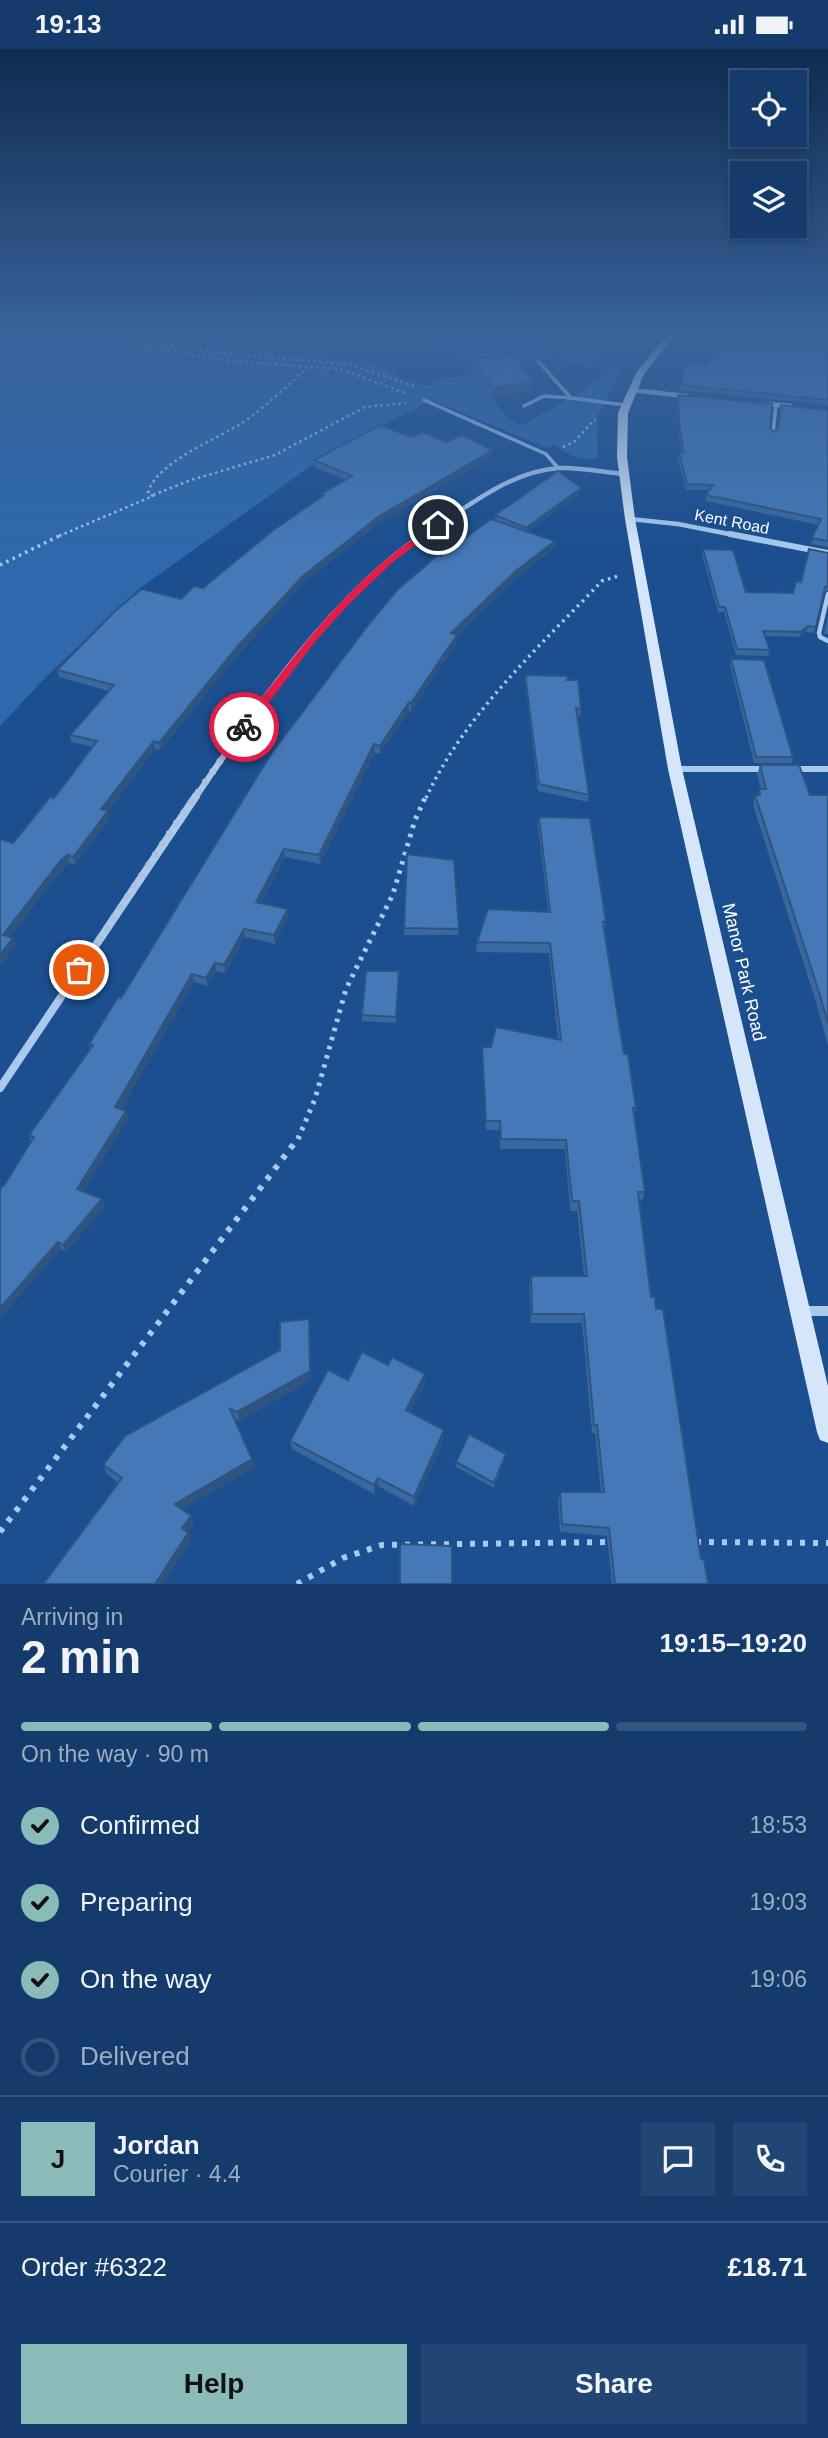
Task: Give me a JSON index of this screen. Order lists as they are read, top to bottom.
{
  "streets": {
    "street": ["Kent Road", "Manor Park Road"]
  },
  "crossings": [
    ["Kent Road", "Manor Park Road"]
  ],
  "page": {
    "status": "19:13",
    "heading": ["2 min", "Arriving in", "19:15–19:20"],
    "panel": [
      "Jordan",
      "Courier · 4.4",
      "Order #6322",
      "£18.71"
    ],
    "bar": "On the way · 90 m",
    "list": [
      ["Confirmed", "18:53"],
      ["Preparing", "19:03"],
      ["On the way", "19:06"],
      "Delivered"
    ],
    "round": "J",
    "buttons": ["Help", "Share"]
  }
}
